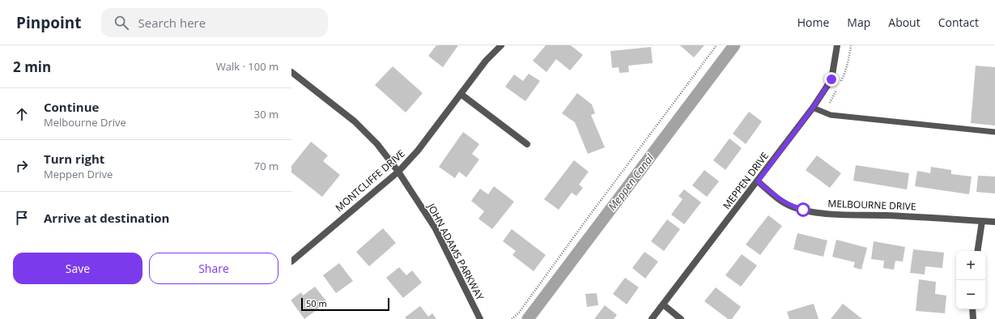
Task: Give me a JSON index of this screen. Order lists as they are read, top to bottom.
{
  "streets": {
    "street": [
      "MONTCLIFFE DRIVE",
      "MEPPEN DRIVE",
      "MELBOURNE DRIVE",
      "JOHN ADAMS PARKWAY"
    ]
  },
  "crossings": [
    ["MONTCLIFFE DRIVE", "JOHN ADAMS PARKWAY"],
    ["MEPPEN DRIVE", "MELBOURNE DRIVE"]
  ],
  "water": ["Meppen Canal"],
  "scale_bar": "50 m",
  "page": {
    "header": "Pinpoint",
    "search": "Search here",
    "nav": [
      "Home",
      "Map",
      "About",
      "Contact"
    ],
    "heading": ["2 min", "Walk · 100 m"],
    "list": [
      ["Continue", "Melbourne Drive", "30 m"],
      ["Turn right", "Meppen Drive", "70 m"],
      "Arrive at destination"
    ],
    "buttons": ["Save", "Share"],
    "map_buttons": ["+", "−"],
    "scale": "50 m"
  }
}
